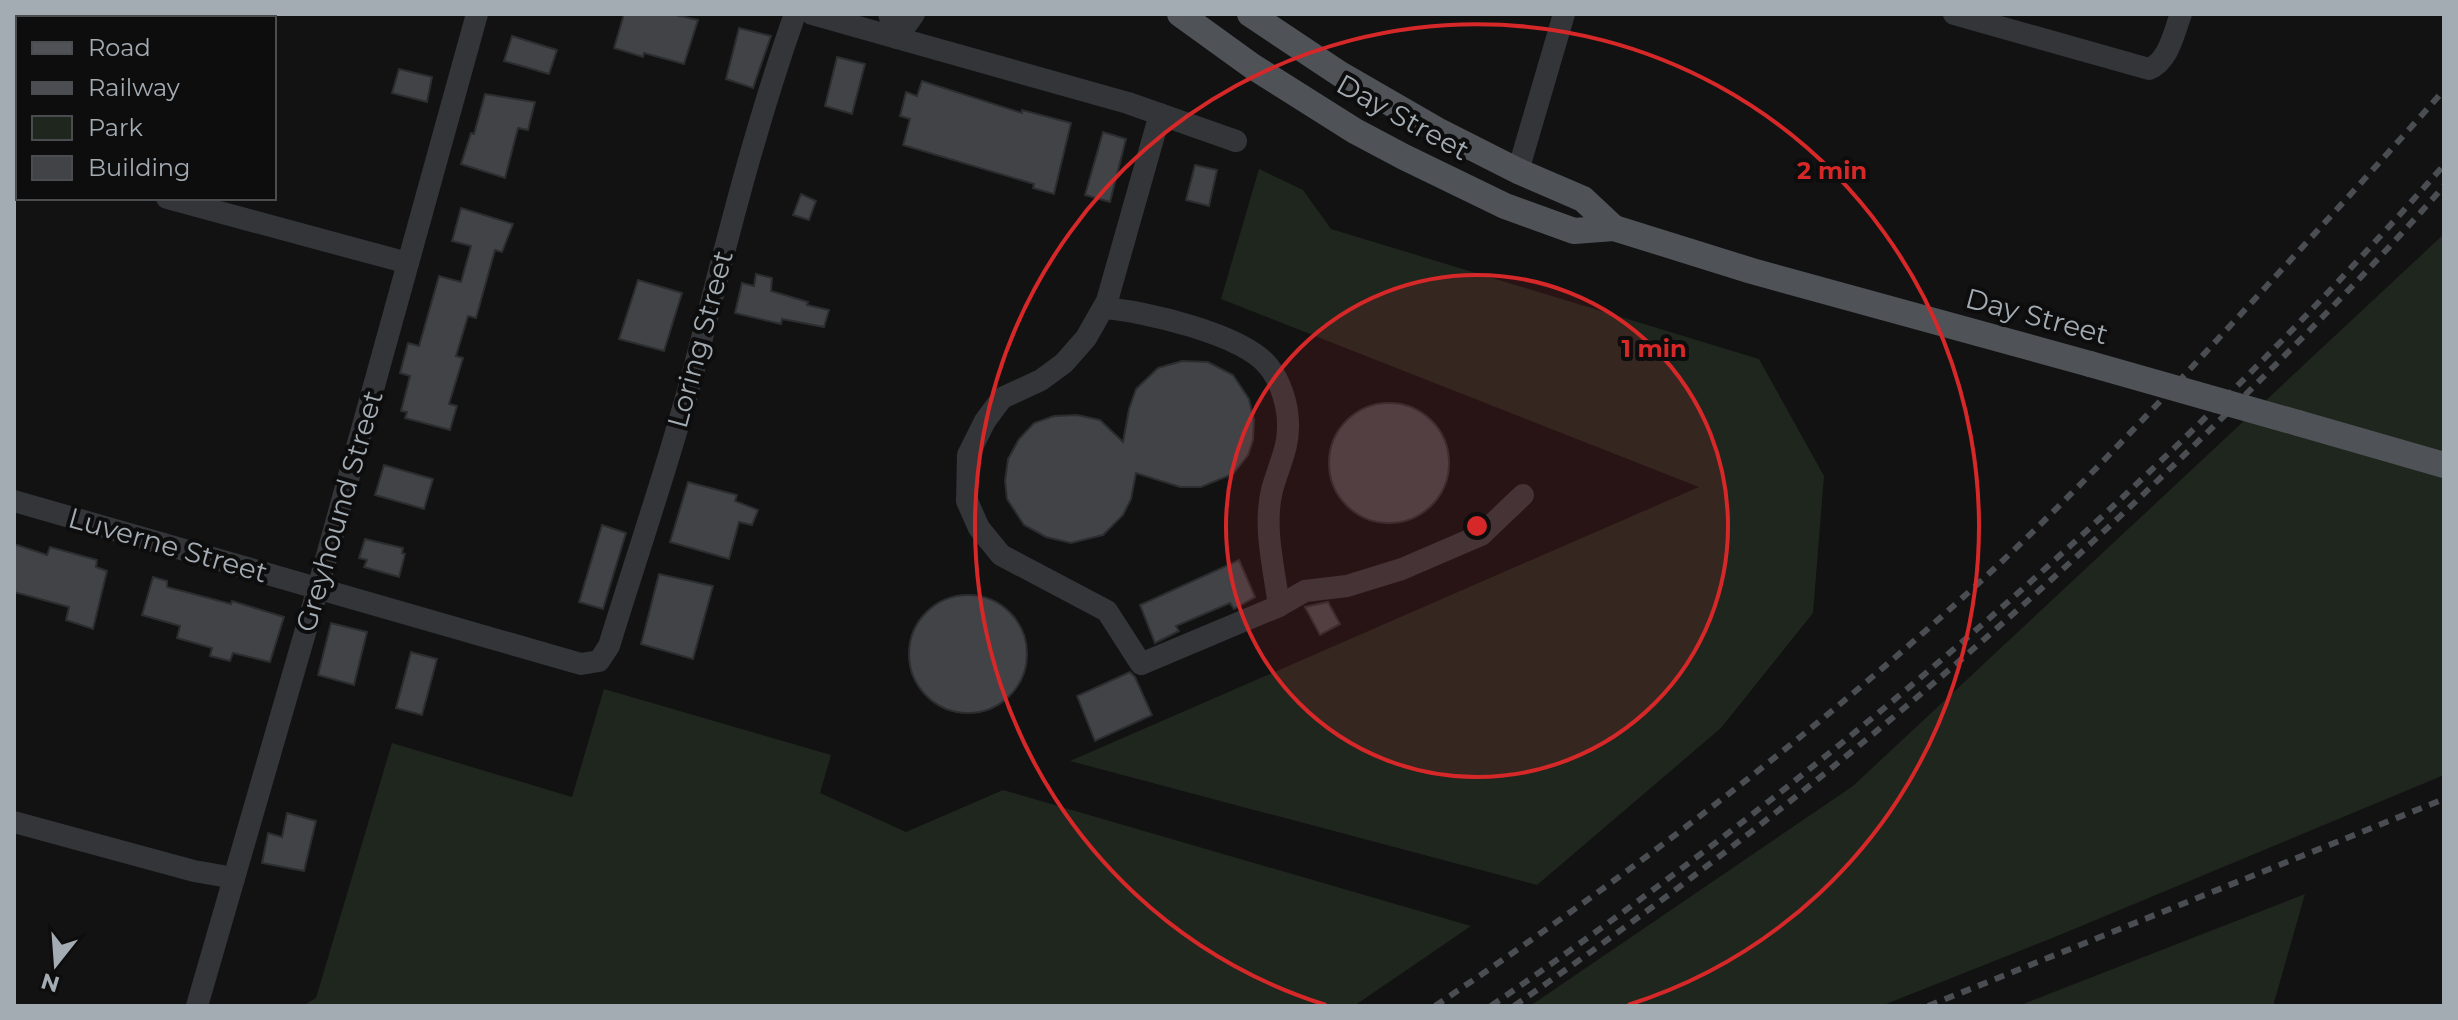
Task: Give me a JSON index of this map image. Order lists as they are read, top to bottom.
{
  "streets": {
    "main road": ["Day Street"],
    "street": ["Loring Street", "Greyhound Street", "Luverne Street"]
  },
  "crossings": [
    ["Loring Street", "Luverne Street"],
    ["Greyhound Street", "Luverne Street"]
  ],
  "legend": [
    "Road",
    "Railway",
    "Park",
    "Building"
  ],
  "north": "bottom",
  "rings": ["2 min", "1 min"]
}
